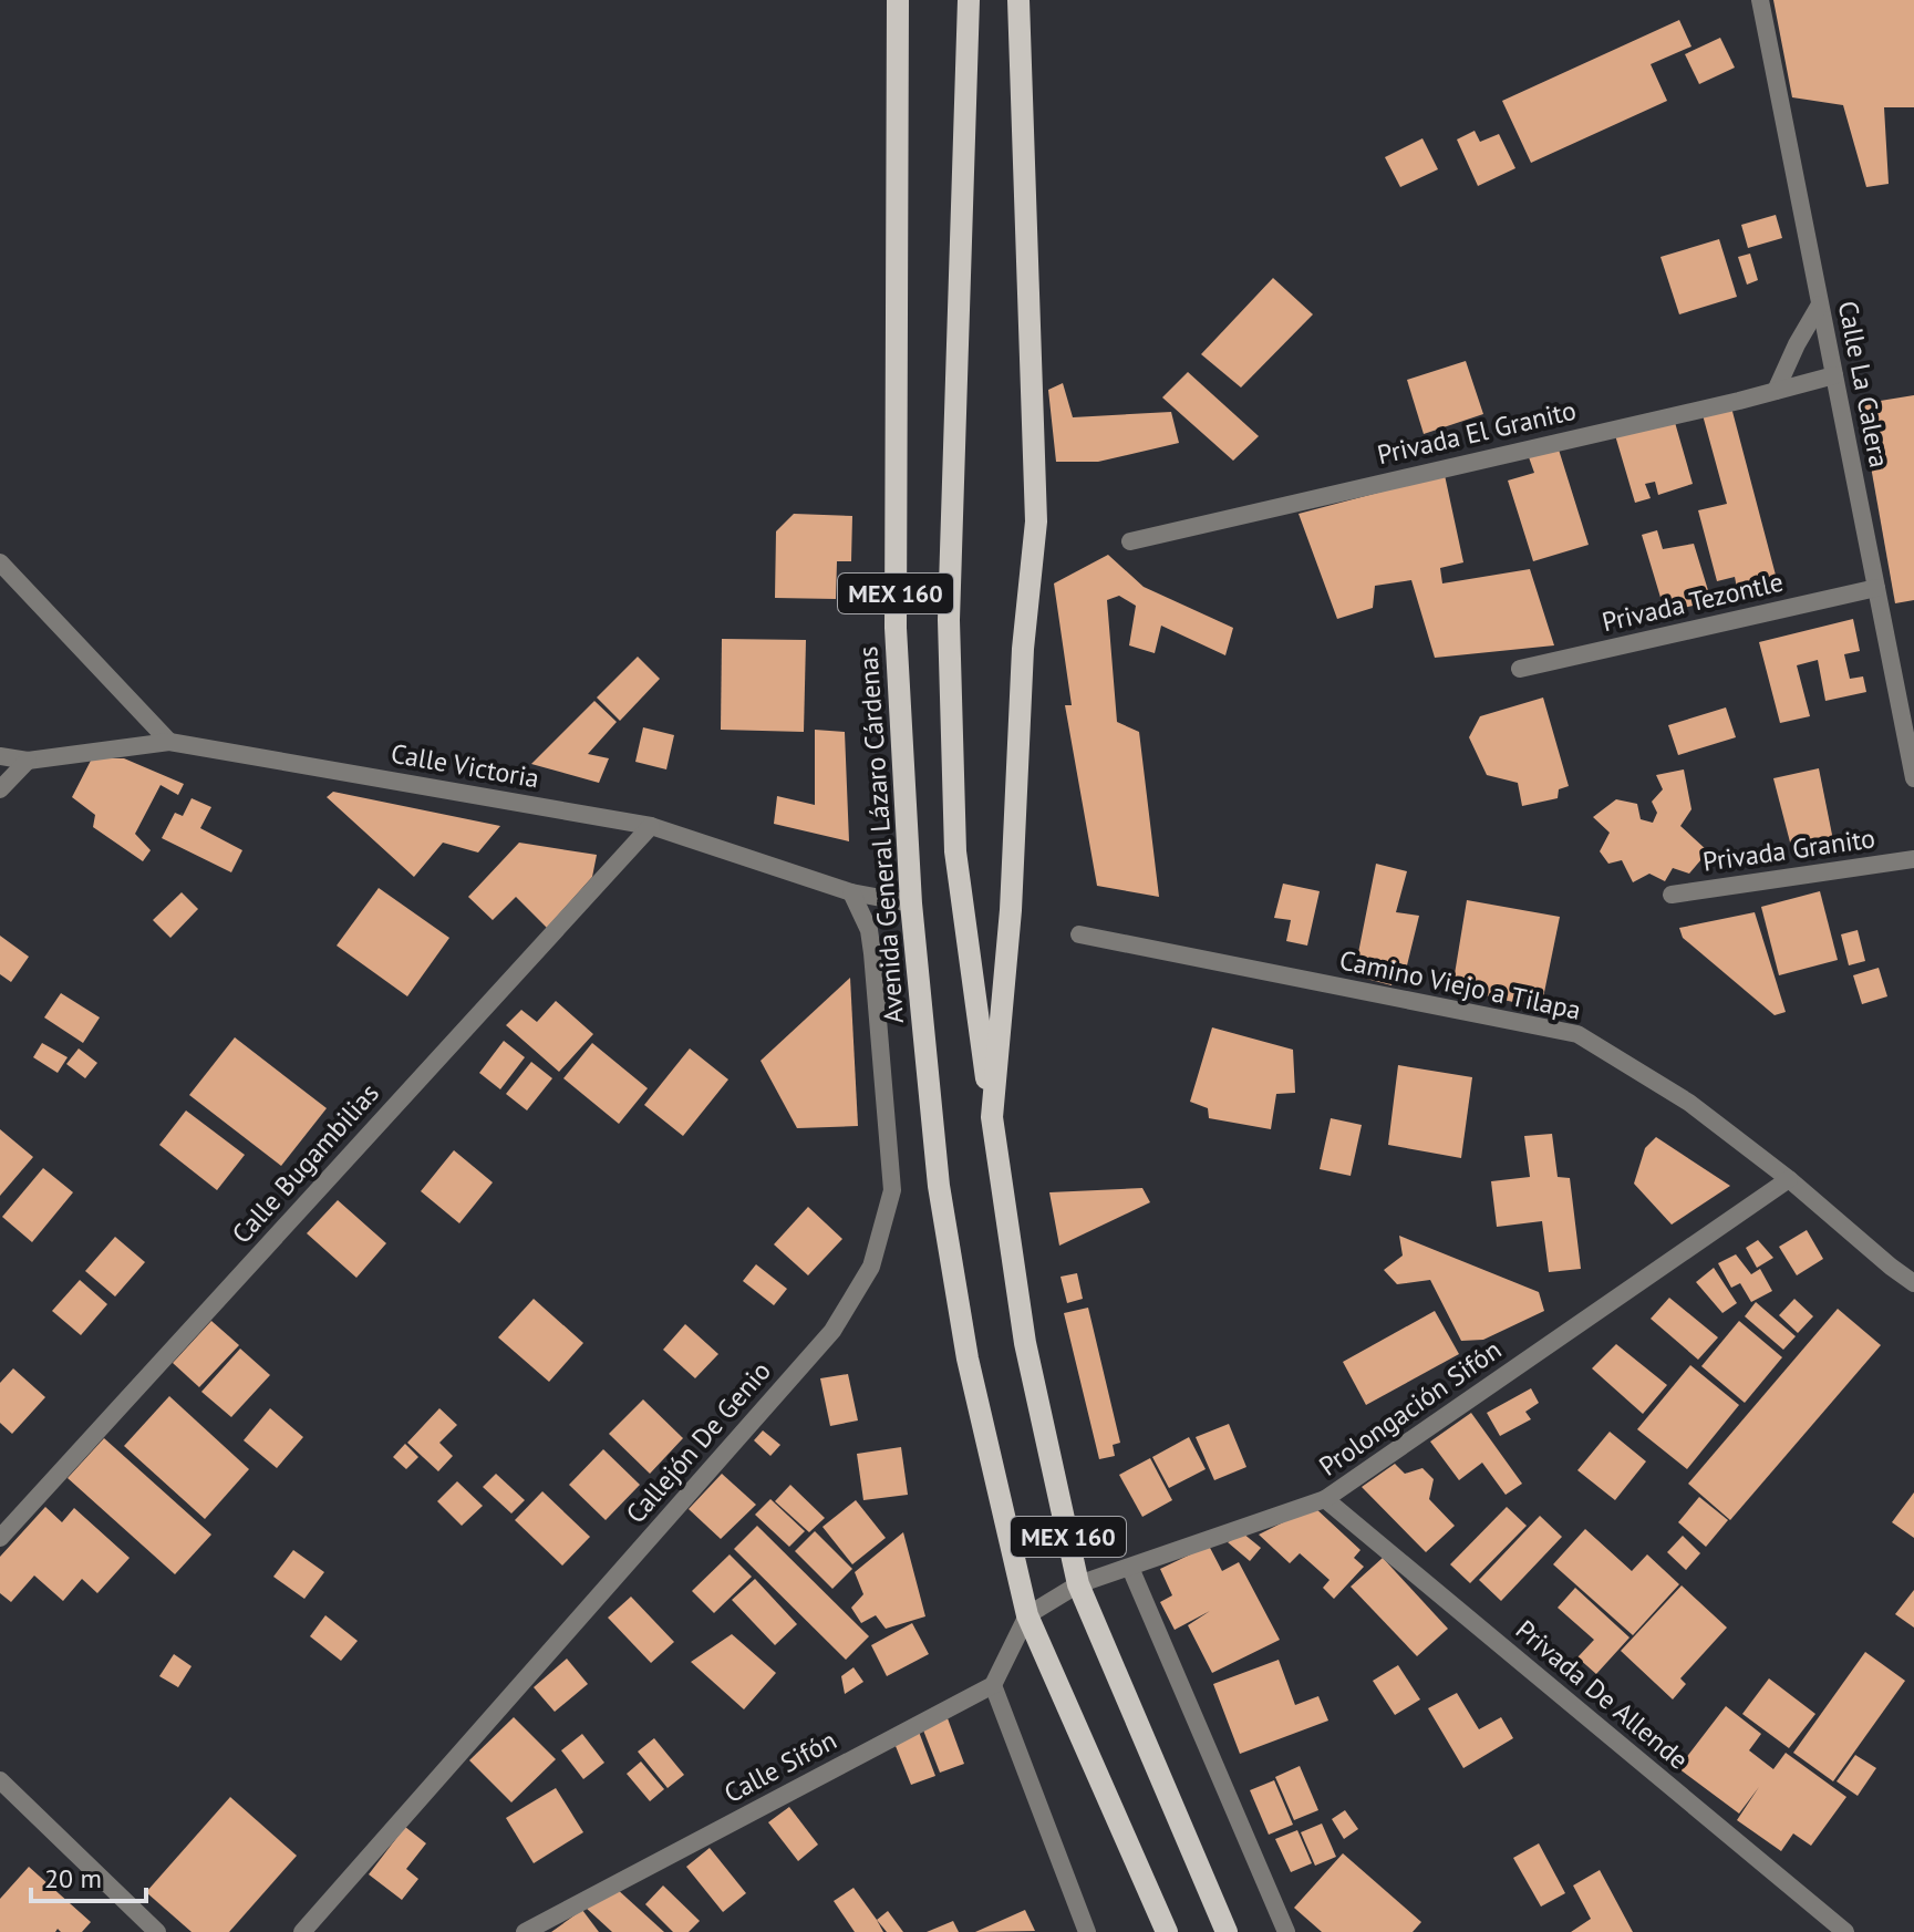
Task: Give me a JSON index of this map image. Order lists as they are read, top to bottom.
{
  "streets": {
    "main road": ["MEX 160", "Avenida General Lázaro Cárdenas"],
    "street": [
      "Calle La Calera",
      "Privada El Granito",
      "Privada Tezontle",
      "Calle Victoria",
      "Privada Granito",
      "Camino Viejo a Tilapa",
      "Calle Bugambilias",
      "Prolongación Sifón",
      "Callejón De Genio",
      "Privada De Allende",
      "Calle Sifón"
    ]
  },
  "crossings": [
    ["Calle La Calera", "Privada El Granito"],
    ["Calle La Calera", "Privada Tezontle"],
    ["MEX 160", "Avenida General Lázaro Cárdenas"],
    ["MEX 160", "Prolongación Sifón"],
    ["Calle Victoria", "Avenida General Lázaro Cárdenas"],
    ["Calle Victoria", "Calle Bugambilias"],
    ["Calle Victoria", "Callejón De Genio"],
    ["Avenida General Lázaro Cárdenas", "Prolongación Sifón"],
    ["Camino Viejo a Tilapa", "Prolongación Sifón"],
    ["Prolongación Sifón", "Privada De Allende"]
  ],
  "scale_bar": "20 m"
}
